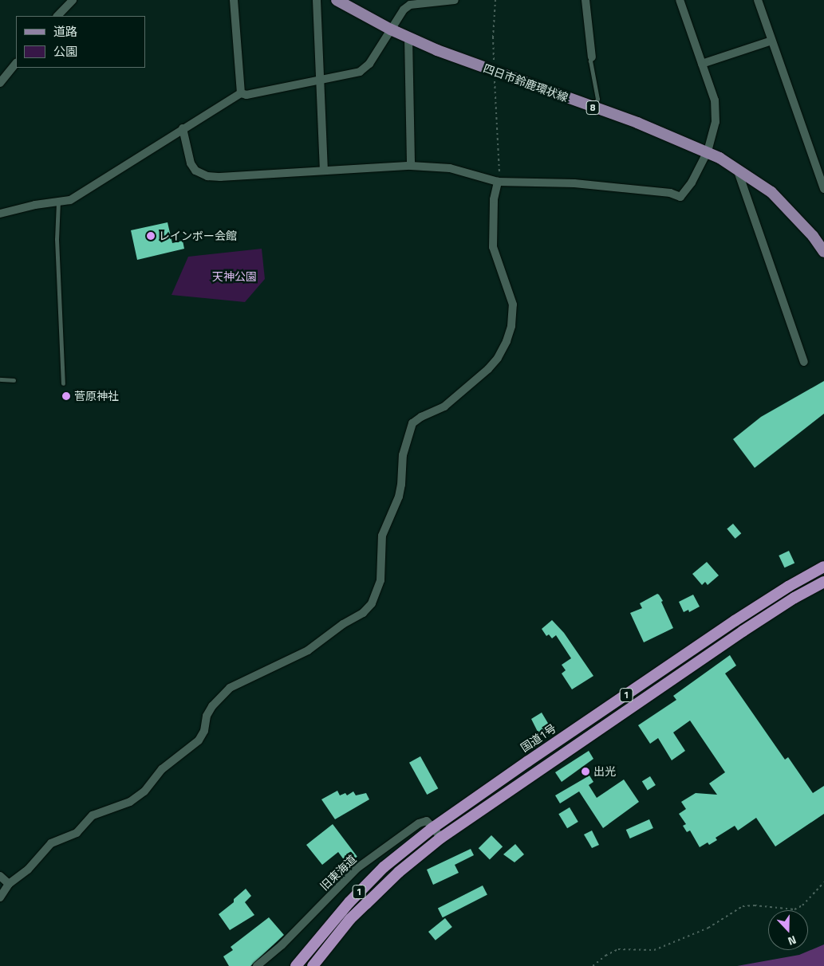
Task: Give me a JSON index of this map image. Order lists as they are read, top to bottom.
{
  "streets": {
    "highway": ["1", "国道1号"],
    "main road": ["四日市鈴鹿環状線", "8"],
    "street": ["旧東海道"]
  },
  "crossings": [
    ["国道1号", "旧東海道"]
  ],
  "parks": ["天神公園"],
  "places": ["レインボー会館", "菅原神社", "出光"],
  "legend": ["道路", "公園"],
  "north": "bottom"
}
